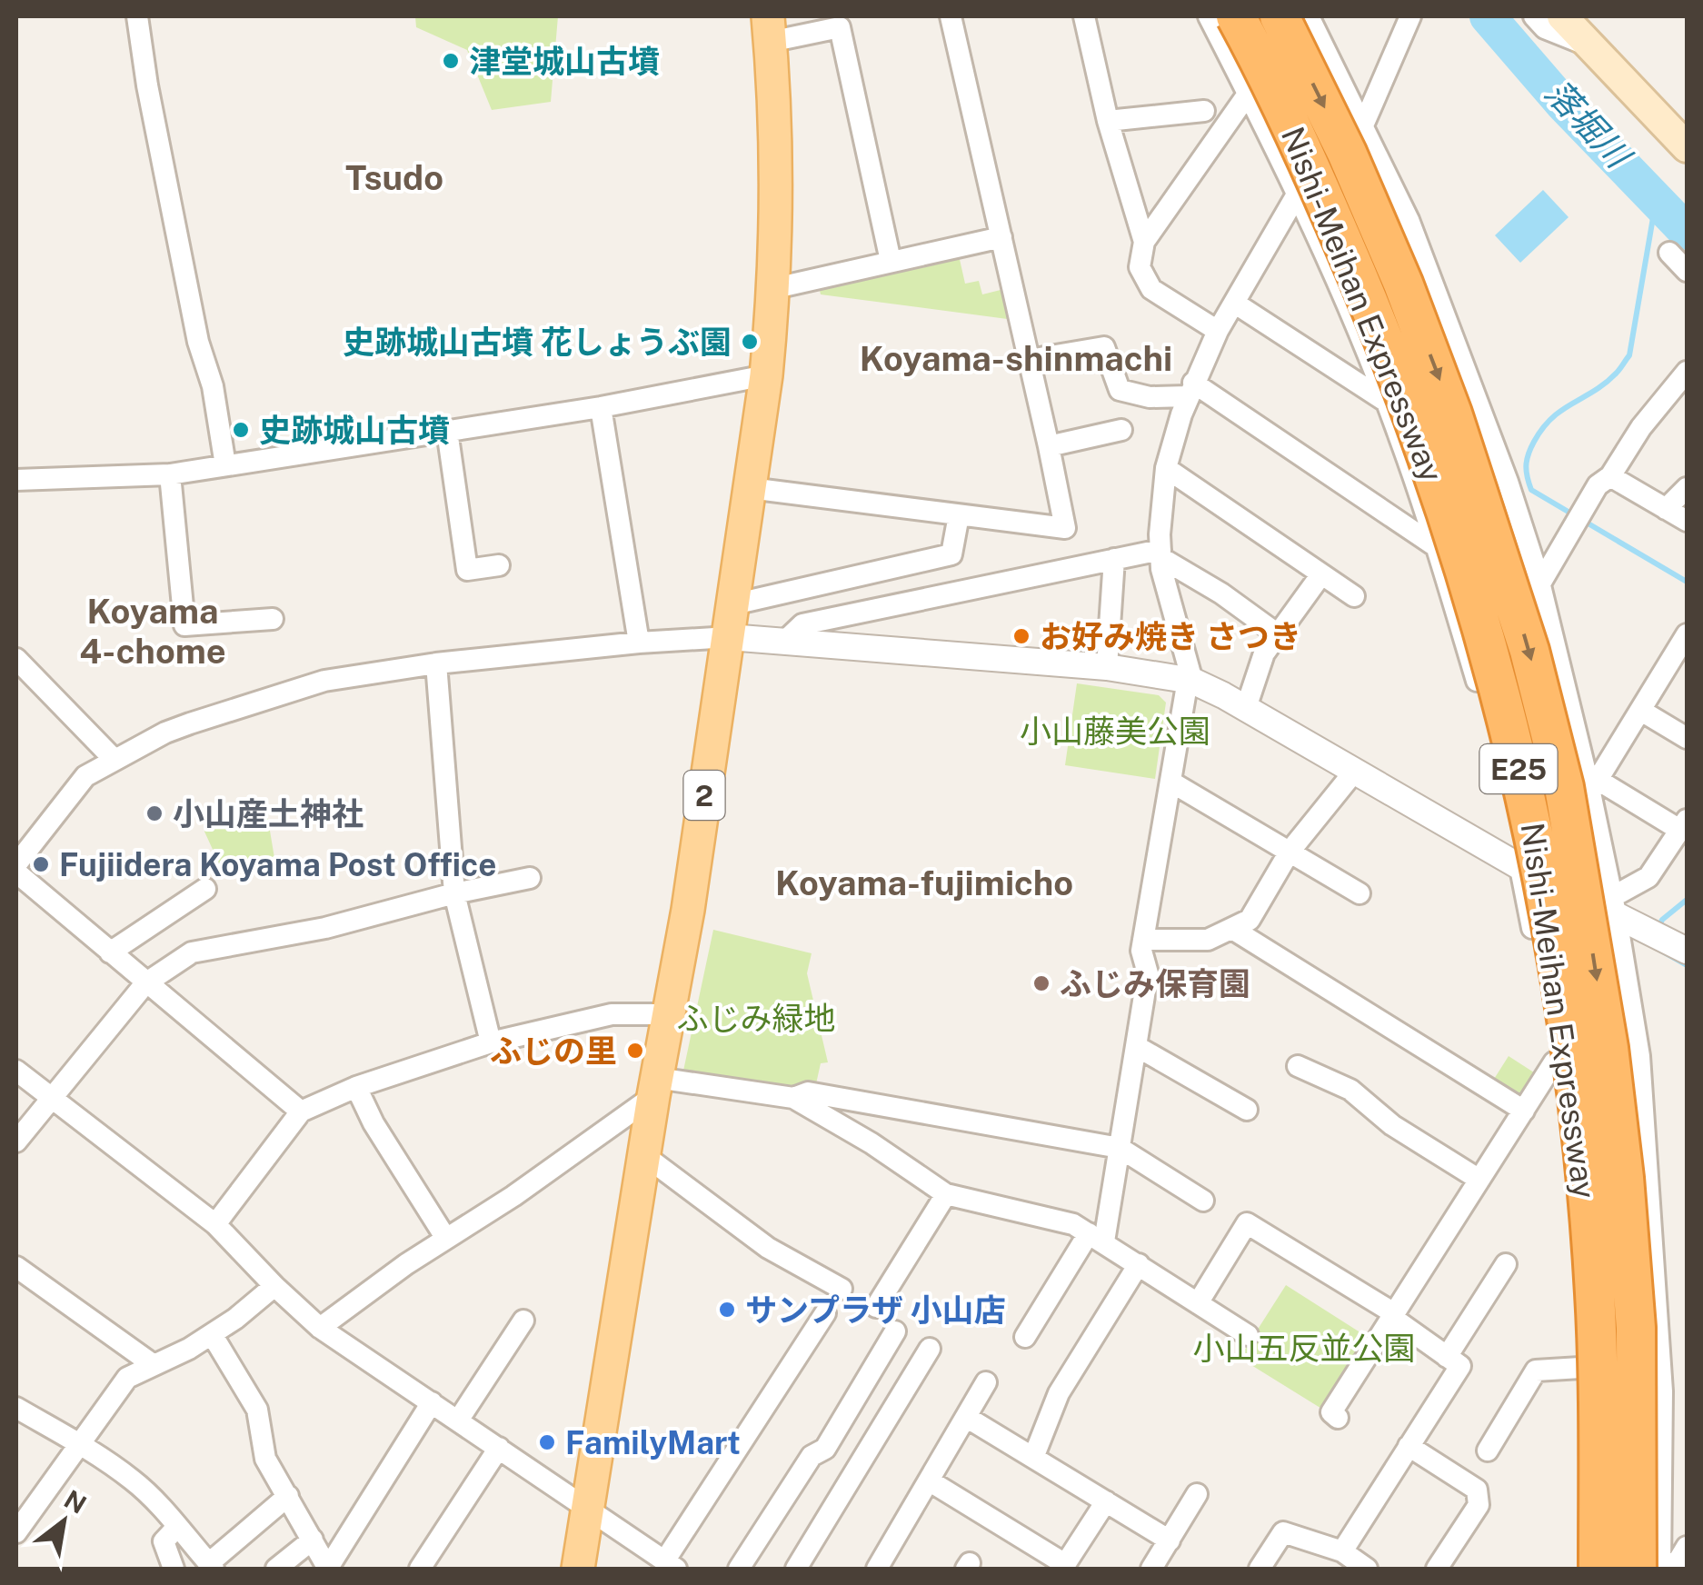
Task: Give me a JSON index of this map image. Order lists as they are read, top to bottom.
{
  "streets": {
    "highway": ["Nishi-Meihan Expressway", "E25"],
    "main road": ["2"]
  },
  "districts": [
    "Tsudo",
    "Koyama-shinmachi",
    "Koyama 4-chome",
    "Koyama-fujimicho"
  ],
  "water": ["落堀川"],
  "parks": ["小山藤美公園", "ふじみ緑地", "小山五反並公園"],
  "places": [
    "津堂城山古墳",
    "史跡城山古墳 花しょうぶ園",
    "史跡城山古墳",
    "お好み焼き さつき",
    "小山産土神社",
    "Fujiidera Koyama Post Office",
    "ふじみ保育園",
    "ふじの里",
    "サンプラザ 小山店",
    "FamilyMart"
  ],
  "north": "top right"
}
